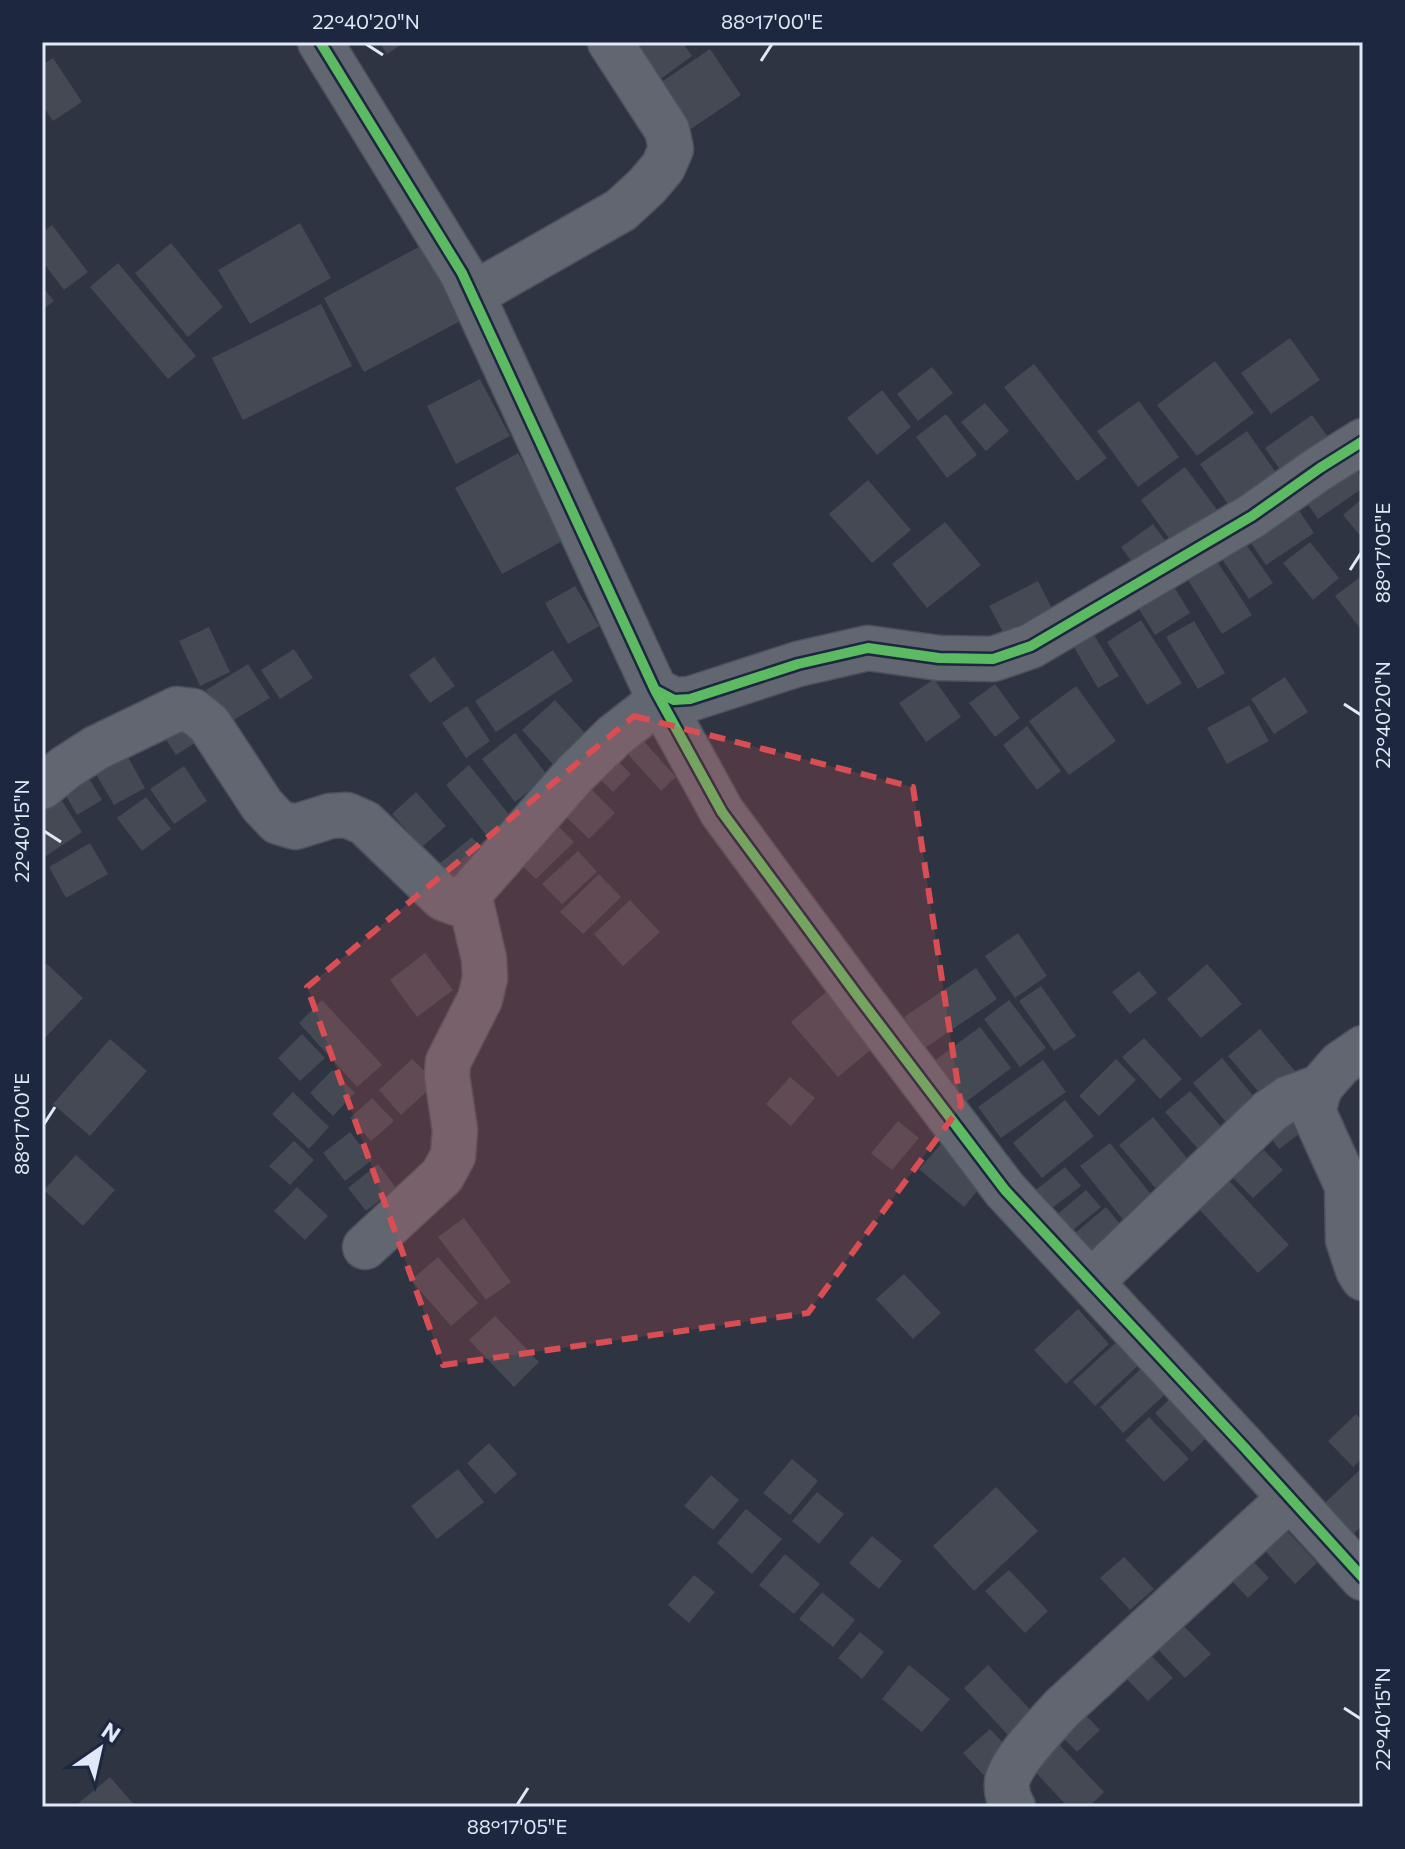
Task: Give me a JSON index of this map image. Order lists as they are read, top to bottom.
{
  "north": "top right",
  "coordinates": [
    "22°40'20\"N",
    "88°17'00\"E",
    "88°17'05\"E",
    "22°40'15\"N"
  ]
}
